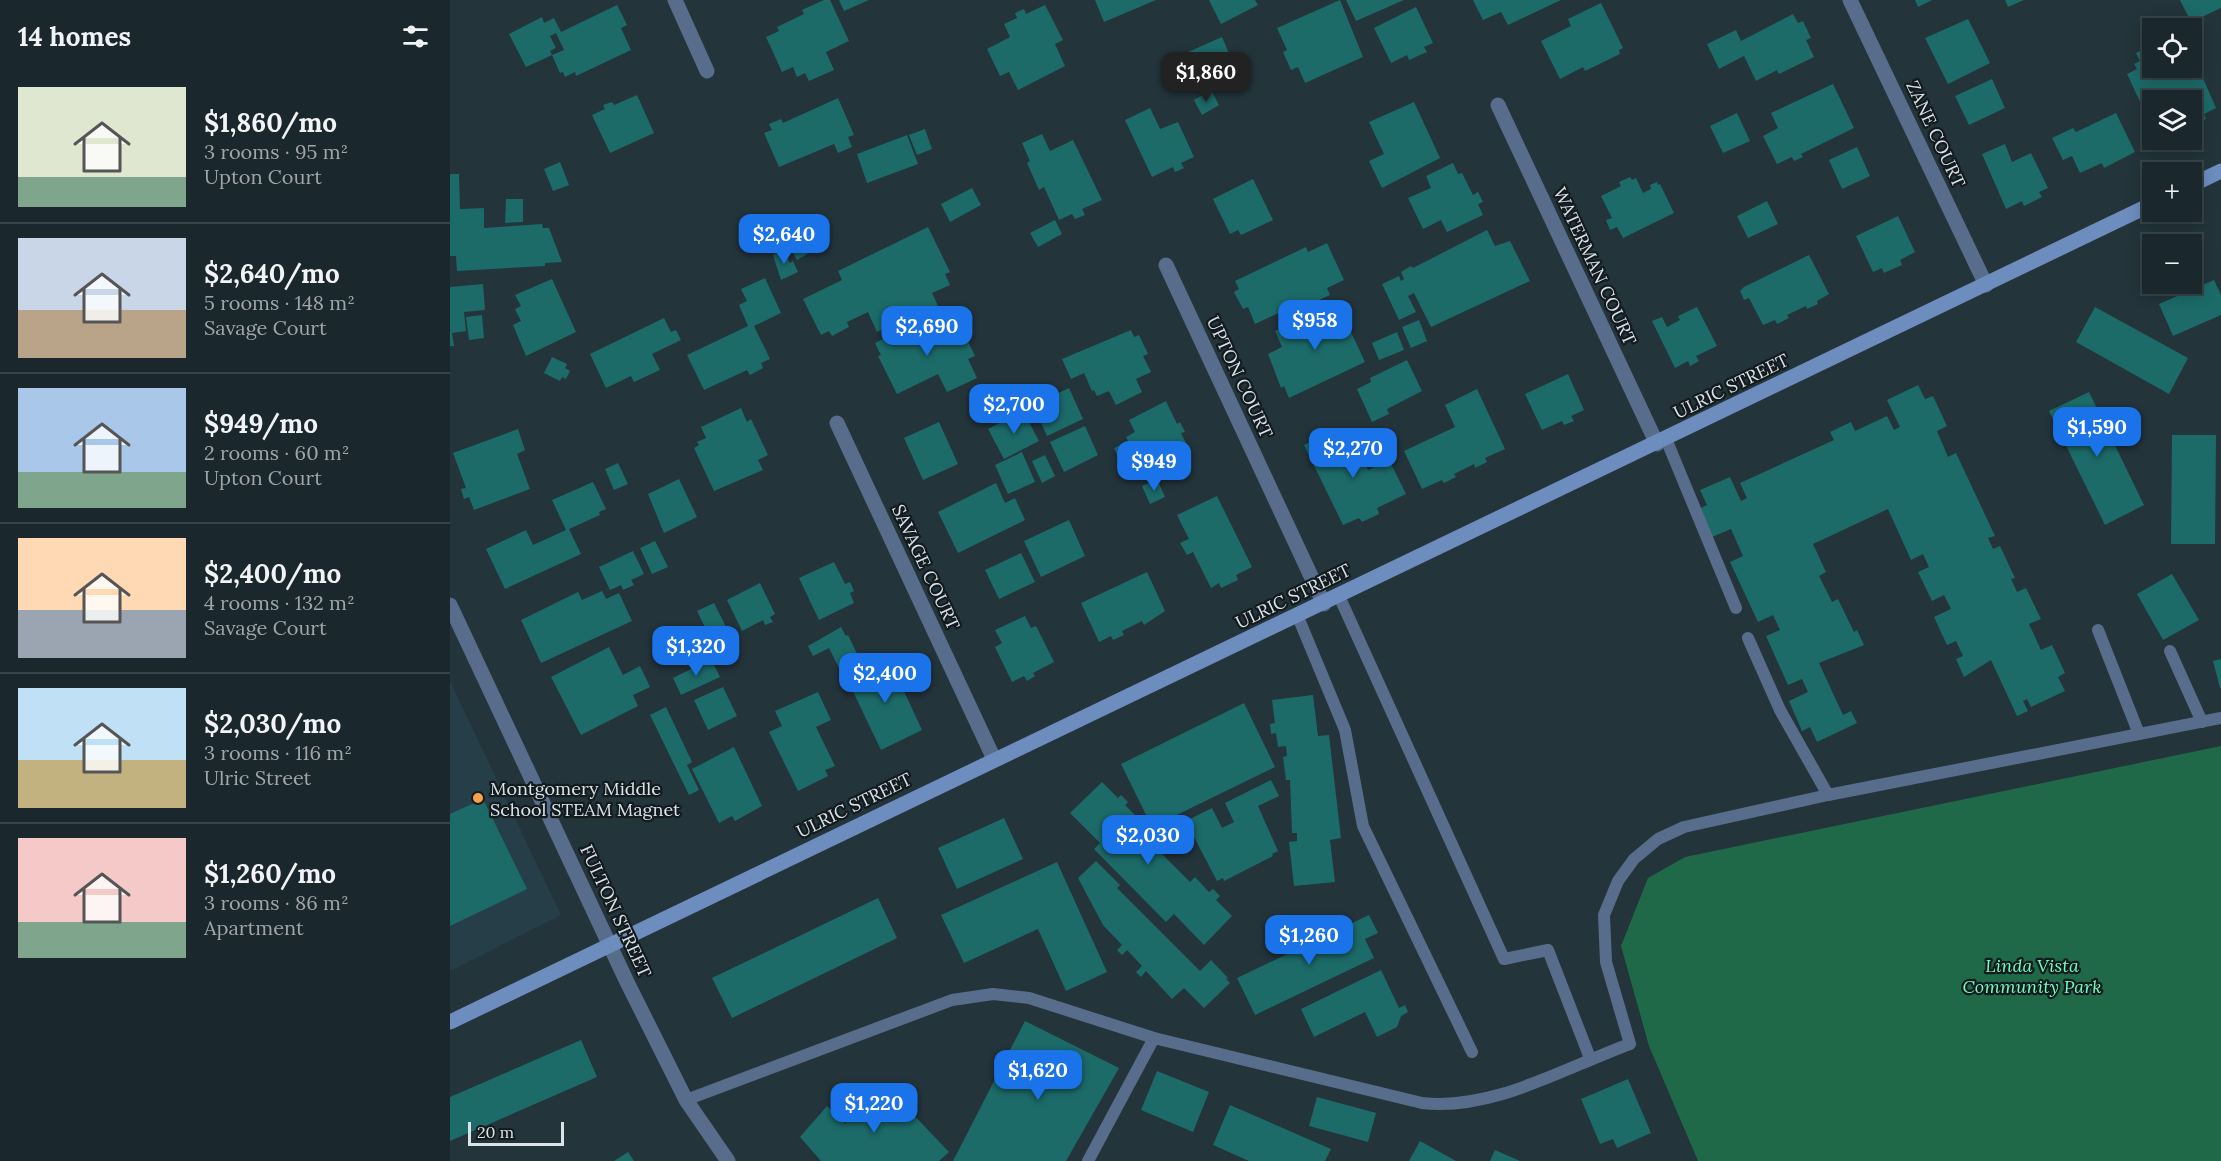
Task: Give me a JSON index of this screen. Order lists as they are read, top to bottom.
{
  "streets": {
    "main road": ["ULRIC STREET"],
    "street": [
      "ZANE COURT",
      "WATERMAN COURT",
      "UPTON COURT",
      "SAVAGE COURT",
      "FULTON STREET"
    ]
  },
  "crossings": [
    ["ZANE COURT", "ULRIC STREET"],
    ["WATERMAN COURT", "ULRIC STREET"],
    ["UPTON COURT", "ULRIC STREET"],
    ["ULRIC STREET", "SAVAGE COURT"],
    ["ULRIC STREET", "FULTON STREET"]
  ],
  "parks": ["Linda Vista Community Park"],
  "places": ["Montgomery Middle School STEAM Magnet"],
  "scale_bar": "20 m",
  "page": {
    "heading": "14 homes",
    "map_buttons": ["+", "−"],
    "price": [
      "$1,860",
      "$2,640",
      "$958",
      "$2,690",
      "$2,700",
      "$1,590",
      "$2,270",
      "$949",
      "$1,320",
      "$2,400",
      "$2,030",
      "$1,260",
      "$1,620",
      "$1,220"
    ],
    "list": [
      {
        "name": "$1,860/mo",
        "note": "3 rooms · 95 m² · Upton Court"
      },
      {
        "name": "$2,640/mo",
        "note": "5 rooms · 148 m² · Savage Court"
      },
      {
        "name": "$949/mo",
        "note": "2 rooms · 60 m² · Upton Court"
      },
      {
        "name": "$2,400/mo",
        "note": "4 rooms · 132 m² · Savage Court"
      },
      {
        "name": "$2,030/mo",
        "note": "3 rooms · 116 m² · Ulric Street"
      },
      {
        "name": "$1,260/mo",
        "note": "3 rooms · 86 m² · Apartment"
      }
    ],
    "scale": "20 m"
  }
}
